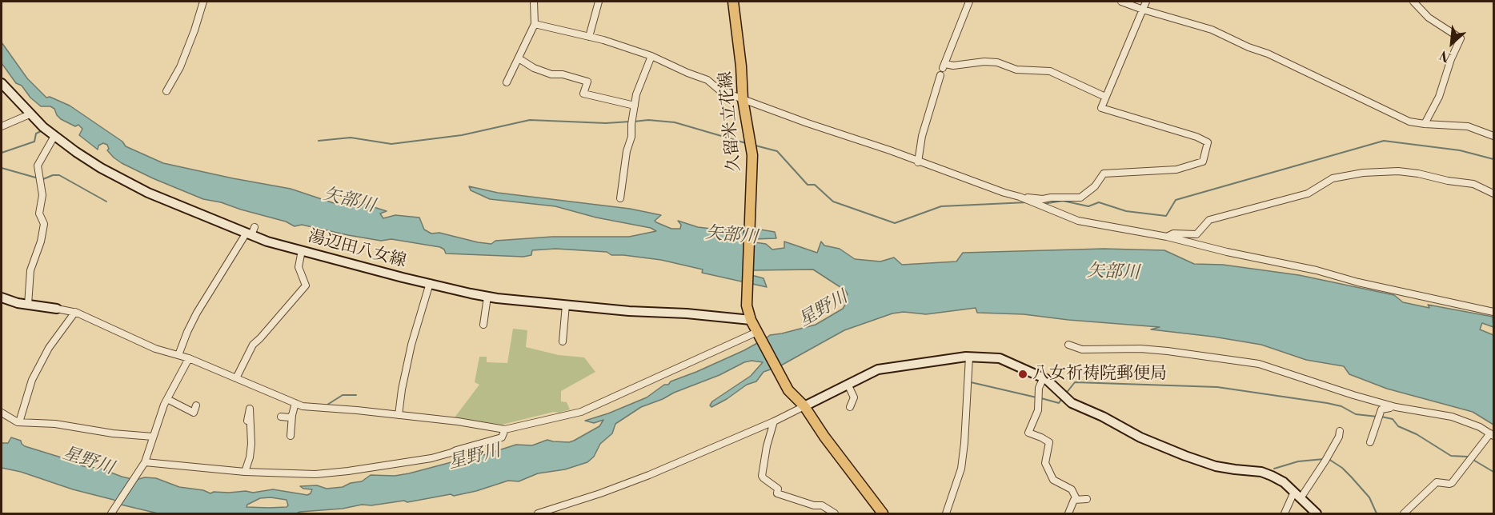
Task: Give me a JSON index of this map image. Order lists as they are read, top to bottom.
{
  "streets": {
    "main road": ["久留米立花線", "湯辺田八女線"]
  },
  "crossings": [
    ["久留米立花線", "湯辺田八女線"]
  ],
  "water": ["矢部川", "星野川"],
  "places": ["八女祈祷院郵便局"],
  "north": "bottom left"
}
